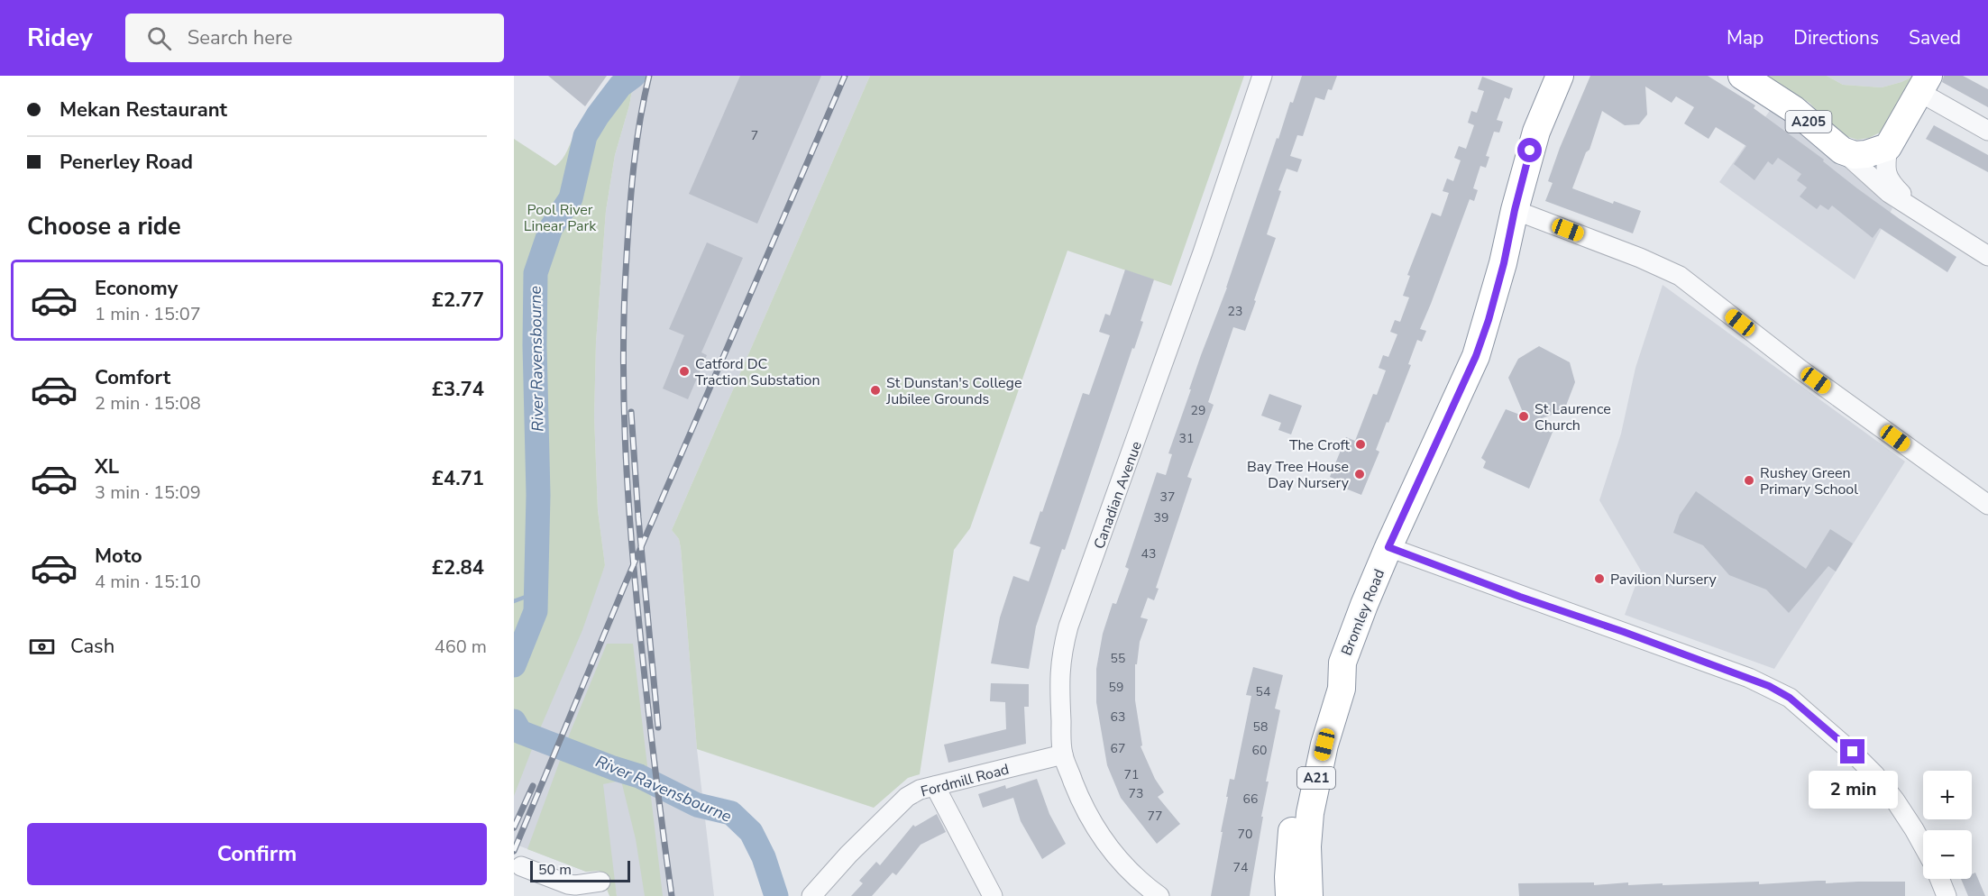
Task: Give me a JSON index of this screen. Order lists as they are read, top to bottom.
{
  "streets": {
    "highway": ["A205", "Bromley Road", "A21"],
    "street": ["Canadian Avenue", "Fordmill Road"]
  },
  "crossings": [
    ["Canadian Avenue", "Fordmill Road"]
  ],
  "water": ["River Ravensbourne"],
  "parks": ["Pool River Linear Park"],
  "places": [
    "Catford DC Traction Substation",
    "St Dunstan's College Jubilee Grounds",
    "St Laurence Church",
    "The Croft",
    "Bay Tree House Day Nursery",
    "Rushey Green Primary School",
    "Pavilion Nursery"
  ],
  "house_numbers": [
    "7",
    "23",
    "29",
    "31",
    "37",
    "39",
    "43",
    "55",
    "59",
    "54",
    "63",
    "58",
    "67",
    "60",
    "71",
    "73",
    "66",
    "77",
    "70",
    "74"
  ],
  "scale_bar": "50 m",
  "page": {
    "header": "Ridey",
    "search": "Search here",
    "nav": ["Map", "Directions", "Saved"],
    "banner": ["Mekan Restaurant", "Penerley Road"],
    "heading": "Choose a ride",
    "list": [
      {
        "name": "Economy",
        "note": "1 min · 15:07",
        "value": "£2.77"
      },
      {
        "name": "Comfort",
        "note": "2 min · 15:08",
        "value": "£3.74"
      },
      {
        "name": "XL",
        "note": "3 min · 15:09",
        "value": "£4.71"
      },
      {
        "name": "Moto",
        "note": "4 min · 15:10",
        "value": "£2.84"
      }
    ],
    "pay": ["Cash", "460 m"],
    "map_buttons": ["+", "−"],
    "bubble": "2 min",
    "buttons": "Confirm",
    "scale": "50 m"
  }
}
